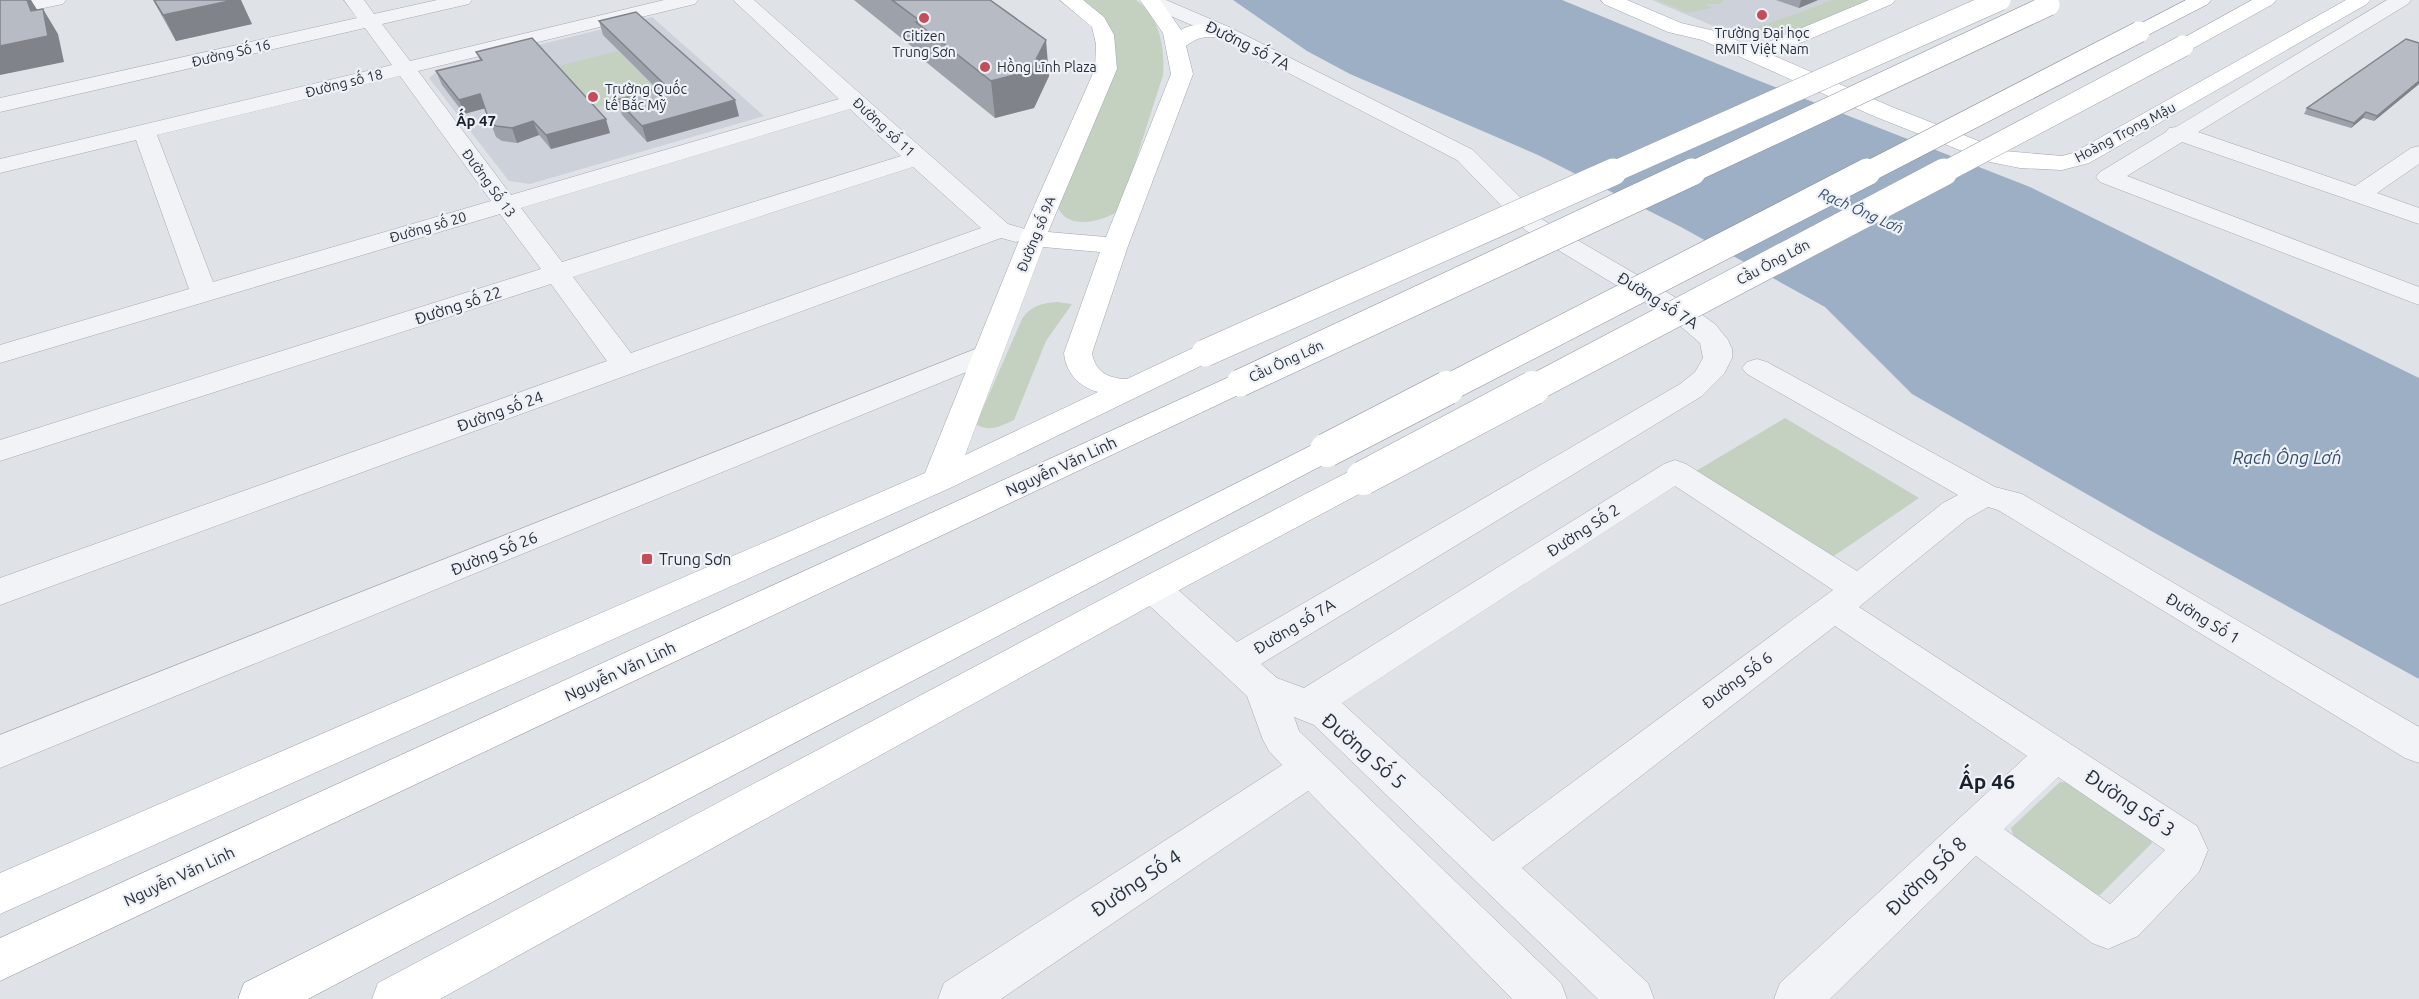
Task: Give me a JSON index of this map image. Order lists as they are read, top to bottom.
{
  "streets": {
    "main road": [
      "Hoàng Trọng Mậu",
      "Đường số 9A",
      "Cầu Ông Lớn",
      "Nguyễn Văn Linh"
    ],
    "street": [
      "Đường số 7A",
      "Đường Số 16",
      "Đường số 18",
      "Đường số 11",
      "Đường Số 13",
      "Đường số 20",
      "Đường số 22",
      "Đường số 24",
      "Đường Số 2",
      "Đường Số 26",
      "Đường Số 1",
      "Đường Số 6",
      "Đường Số 5",
      "Đường Số 3",
      "Đường Số 8",
      "Đường Số 4"
    ]
  },
  "crossings": [
    ["Đường số 7A", "Đường Số 5"],
    ["Đường Số 16", "Đường Số 13"],
    ["Đường số 18", "Đường Số 13"],
    ["Đường số 11", "Đường số 20"],
    ["Đường số 11", "Đường số 9A"],
    ["Đường số 11", "Đường số 22"],
    ["Đường số 11", "Đường số 24"],
    ["Đường Số 13", "Đường số 20"],
    ["Đường Số 13", "Đường số 22"],
    ["Đường Số 13", "Đường số 24"],
    ["Đường số 9A", "Đường Số 26"],
    ["Cầu Ông Lớn", "Nguyễn Văn Linh"],
    ["Cầu Ông Lớn", "Đường Số 5"],
    ["Đường Số 2", "Đường Số 6"],
    ["Đường Số 2", "Đường Số 5"],
    ["Đường Số 2", "Đường Số 3"],
    ["Đường Số 1", "Đường Số 6"],
    ["Đường Số 6", "Đường Số 5"],
    ["Đường Số 6", "Đường Số 3"],
    ["Đường Số 5", "Đường Số 4"],
    ["Đường Số 3", "Đường Số 8"]
  ],
  "districts": ["Ấp 47", "Ấp 46"],
  "water": ["Rạch Ông Lớn"],
  "places": {
    "other": [
      "Trường Đại học RMIT Việt Nam",
      "Citizen Trung Sơn",
      "Hồng Lĩnh Plaza",
      "Trường Quốc tế Bắc Mỹ"
    ],
    "transit": ["Trung Sơn"]
  }
}
